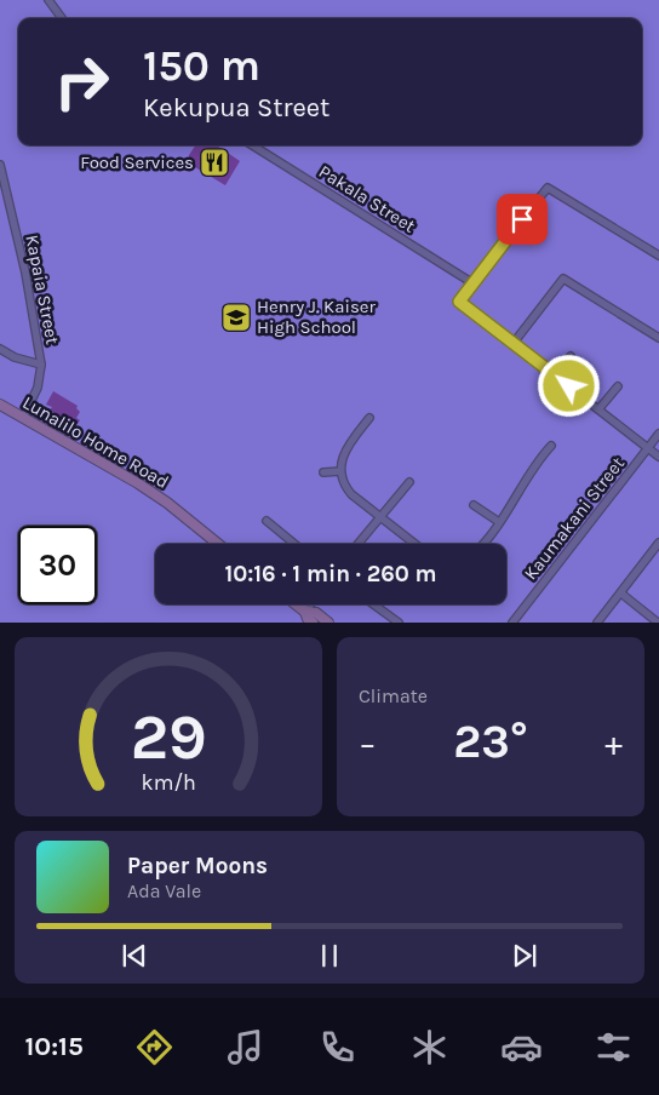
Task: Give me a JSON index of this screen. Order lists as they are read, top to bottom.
{
  "streets": {
    "main road": ["Lunalilo Home Road"],
    "street": ["Pakala Street", "Kapaia Street", "Kaumakani Street"]
  },
  "crossings": [
    ["Kapaia Street", "Lunalilo Home Road"]
  ],
  "places": {
    "restaurant": ["Food Services"],
    "school or university": ["Henry J. Kaiser High School"]
  },
  "page": {
    "turn": ["150 m", "Kekupua Street"],
    "limit": "30",
    "trip": "10:16 · 1 min · 260 m",
    "tile": "Climate",
    "heat": ["−", "23°", "+"],
    "song": ["Paper Moons", "Ada Vale"],
    "tabs": "10:15",
    "gauge": ["29", "km/h"]
  }
}
